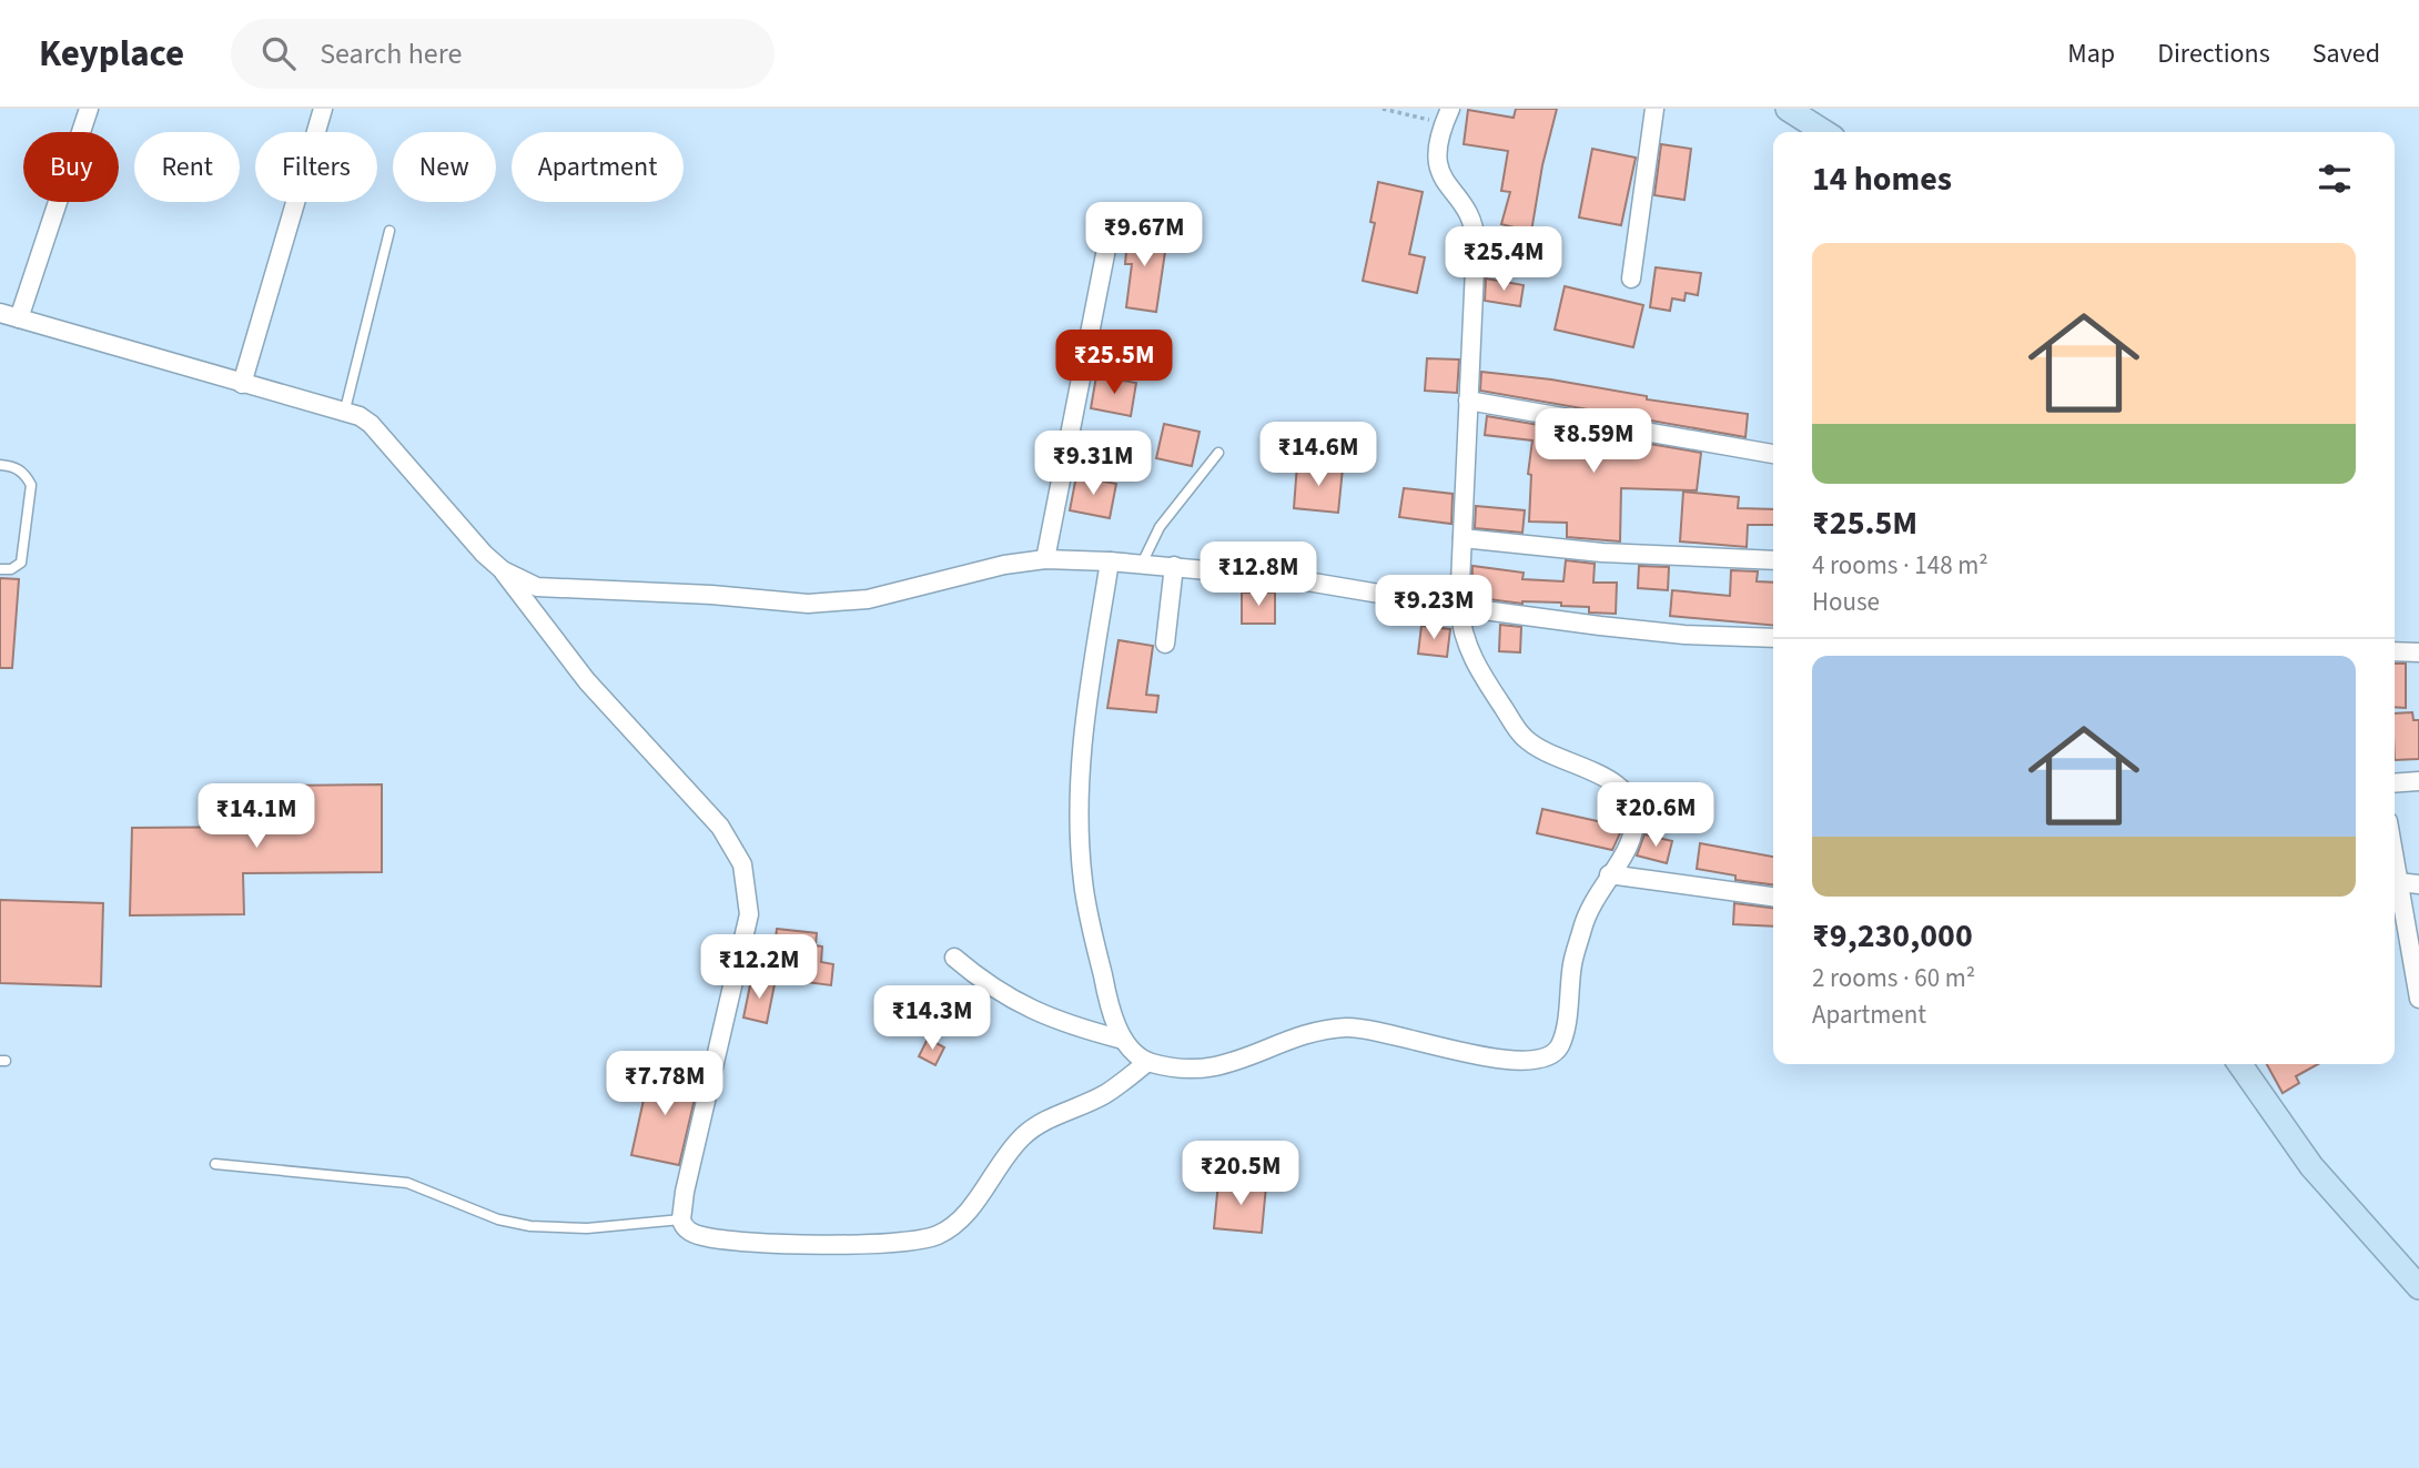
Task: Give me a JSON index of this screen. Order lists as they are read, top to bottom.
{
  "page": {
    "header": "Keyplace",
    "search": "Search here",
    "nav": ["Map", "Directions", "Saved"],
    "chip": [
      "Buy",
      "Rent",
      "Filters",
      "New",
      "Apartment"
    ],
    "heading": "14 homes",
    "price": [
      "₹9.67M",
      "₹25.4M",
      "₹25.5M",
      "₹8.59M",
      "₹14.6M",
      "₹9.31M",
      "₹12.8M",
      "₹9.23M",
      "₹20.6M",
      "₹14.1M",
      "₹12.2M",
      "₹14.3M",
      "₹7.78M",
      "₹20.5M"
    ],
    "list": [
      {
        "name": "₹25.5M",
        "note": "4 rooms · 148 m² · House"
      },
      {
        "name": "₹9,230,000",
        "note": "2 rooms · 60 m² · Apartment"
      }
    ]
  }
}
